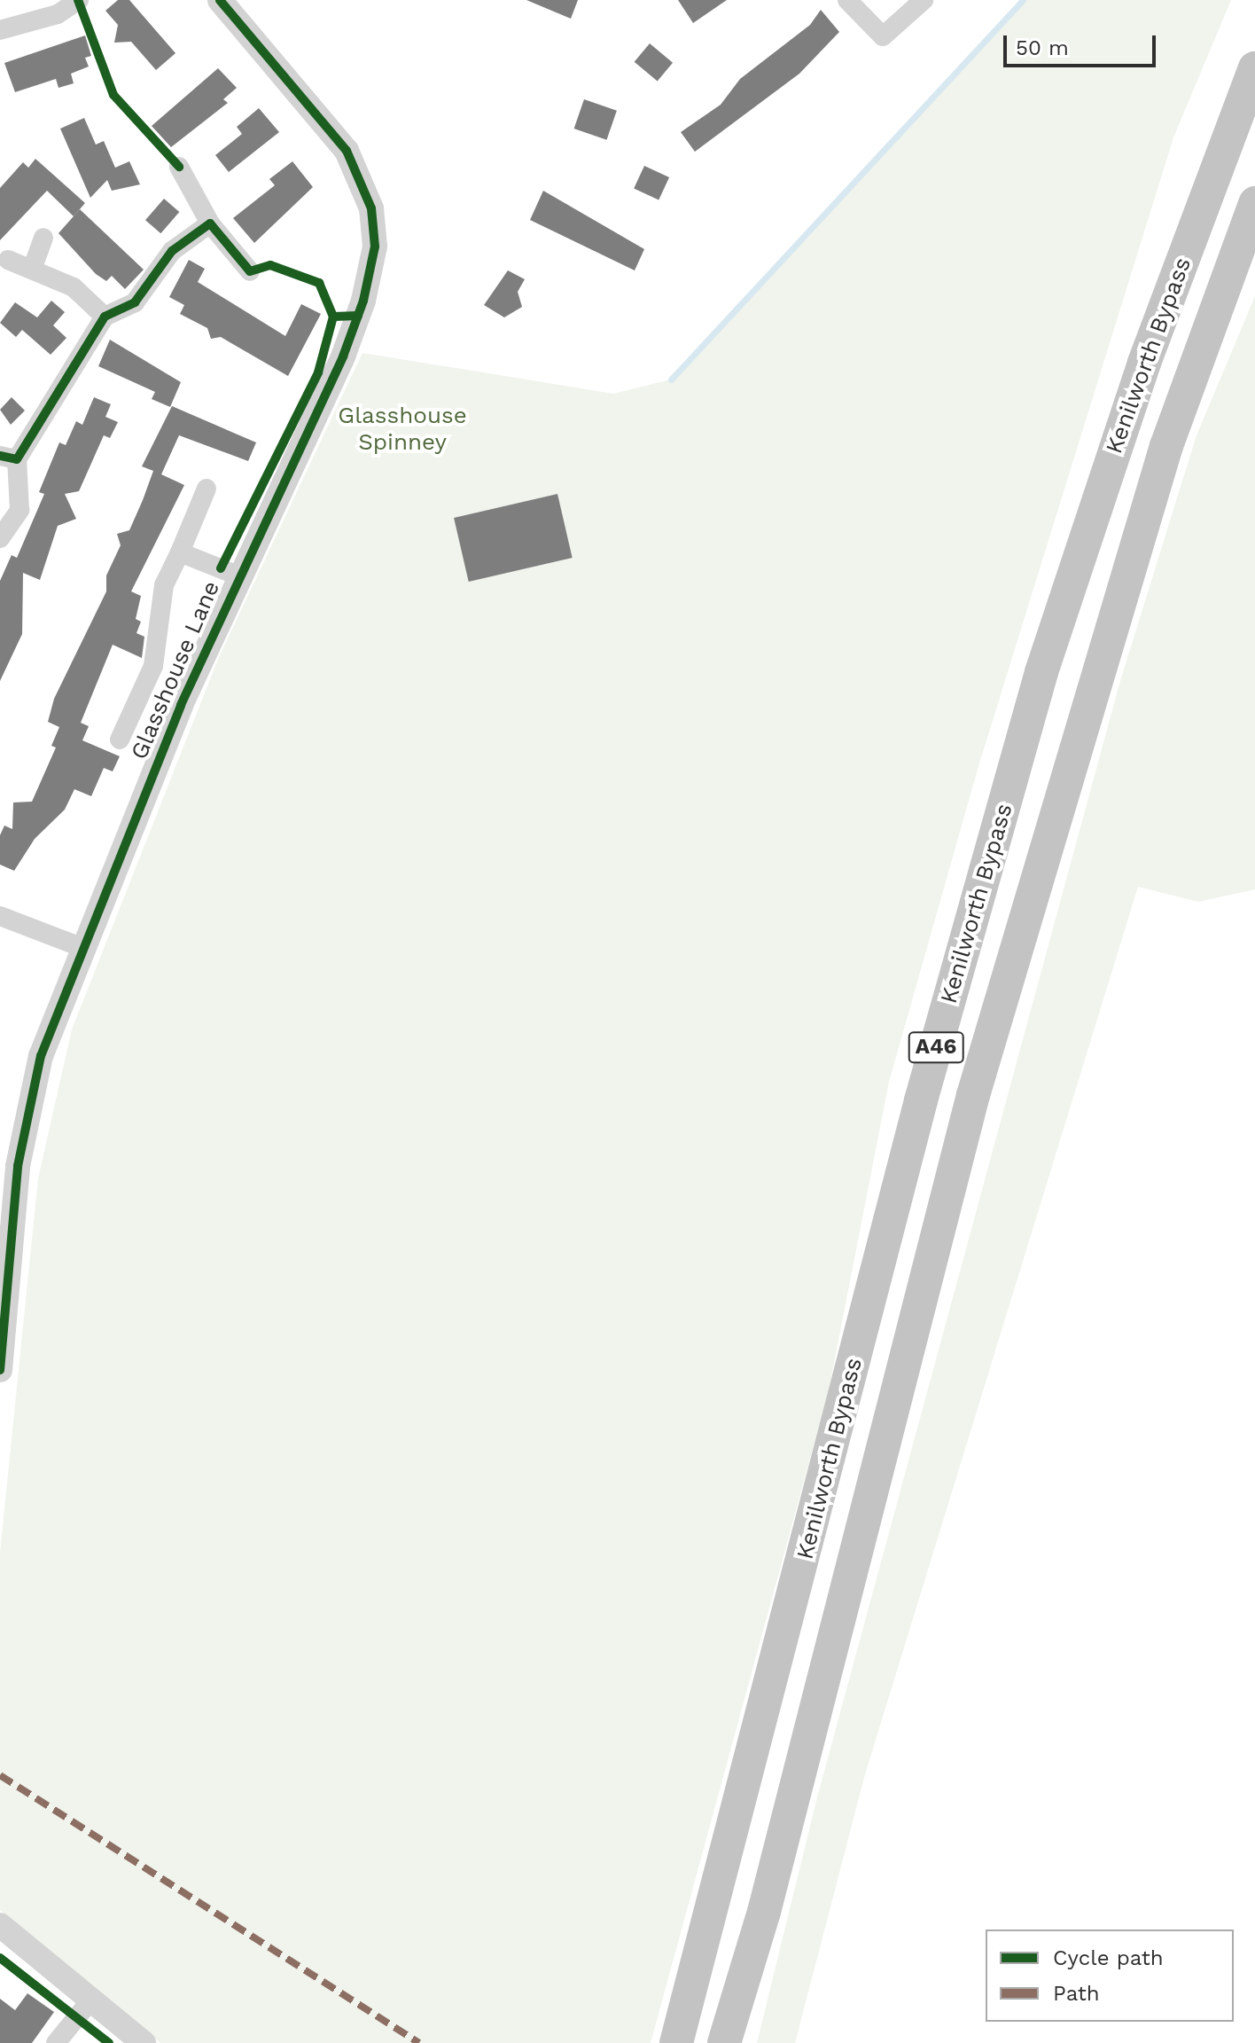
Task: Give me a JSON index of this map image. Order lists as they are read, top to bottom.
{
  "streets": {
    "highway": ["Kenilworth Bypass", "A46"],
    "street": ["Glasshouse Lane"]
  },
  "parks": ["Glasshouse Spinney"],
  "legend": ["Cycle path", "Path"],
  "scale_bar": "50 m"
}
